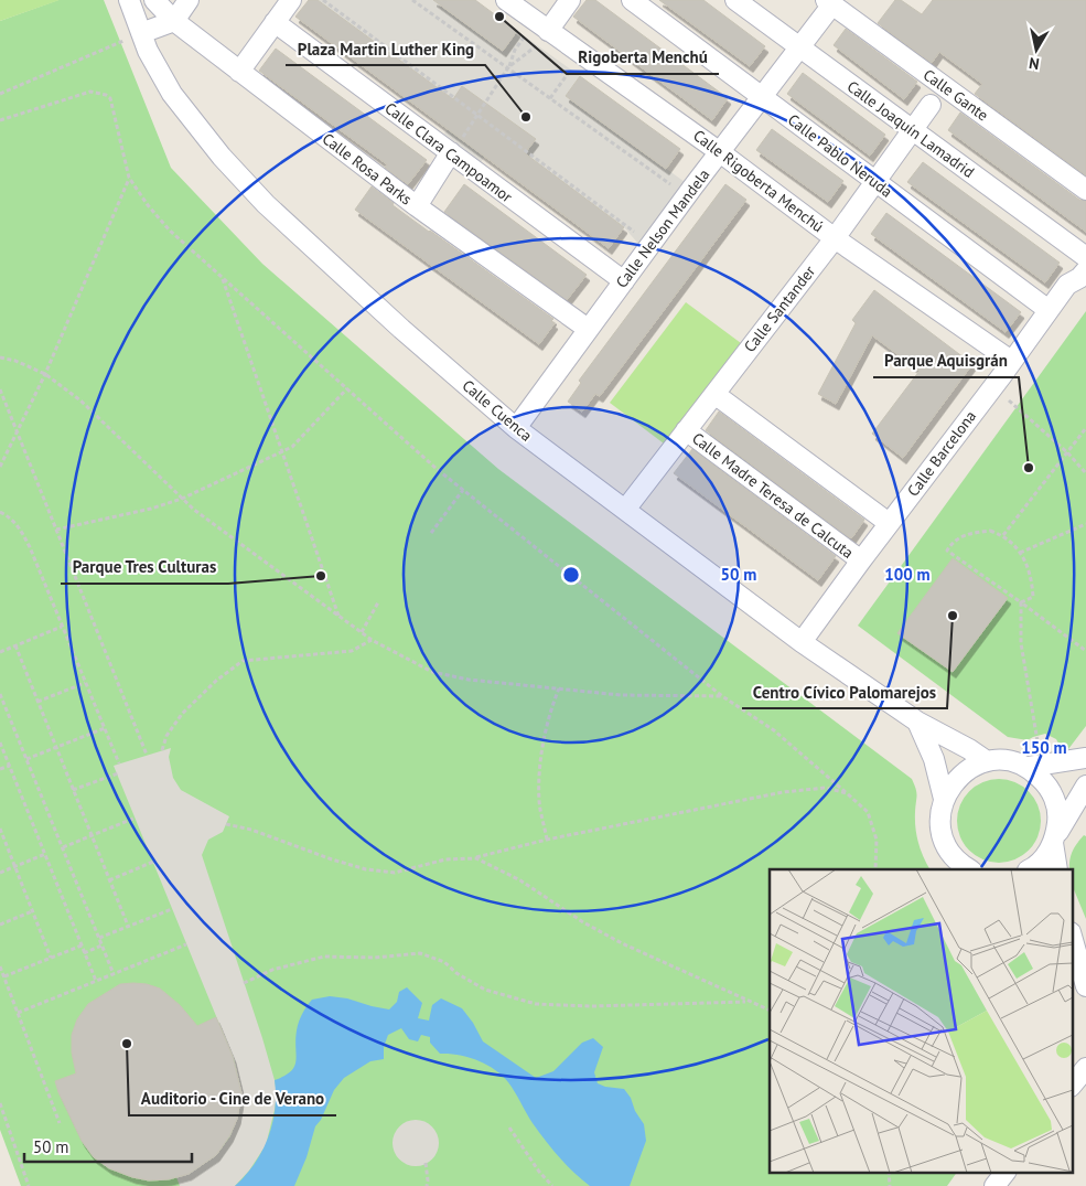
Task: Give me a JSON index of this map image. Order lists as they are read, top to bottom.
{
  "streets": {
    "street": [
      "Calle Gante",
      "Calle Joaquín Lamadrid",
      "Calle Clara Campoamor",
      "Calle Pablo Neruda",
      "Calle Rosa Parks",
      "Calle Rigoberta Menchú",
      "Calle Nelson Mandela",
      "Calle Santander",
      "Calle Cuenca",
      "Calle Barcelona",
      "Calle Madre Teresa de Calcuta"
    ]
  },
  "crossings": [
    ["Calle Gante", "Calle Nelson Mandela"],
    ["Calle Joaquín Lamadrid", "Calle Nelson Mandela"],
    ["Calle Joaquín Lamadrid", "Calle Santander"],
    ["Calle Clara Campoamor", "Calle Nelson Mandela"],
    ["Calle Pablo Neruda", "Calle Nelson Mandela"],
    ["Calle Pablo Neruda", "Calle Santander"],
    ["Calle Pablo Neruda", "Calle Barcelona"],
    ["Calle Rosa Parks", "Calle Nelson Mandela"],
    ["Calle Rigoberta Menchú", "Calle Nelson Mandela"],
    ["Calle Rigoberta Menchú", "Calle Santander"],
    ["Calle Rigoberta Menchú", "Calle Barcelona"],
    ["Calle Nelson Mandela", "Calle Cuenca"],
    ["Calle Santander", "Calle Cuenca"],
    ["Calle Santander", "Calle Madre Teresa de Calcuta"],
    ["Calle Cuenca", "Calle Barcelona"],
    ["Calle Barcelona", "Calle Madre Teresa de Calcuta"]
  ],
  "places": [
    "Rigoberta Menchú",
    "Plaza Martin Luther King",
    "Parque Aquisgrán",
    "Parque Tres Culturas",
    "Centro Cívico Palomarejos",
    "Auditorio - Cine de Verano"
  ],
  "scale_bar": "50 m",
  "north": "bottom",
  "rings": ["50 m", "100 m", "150 m"]
}
